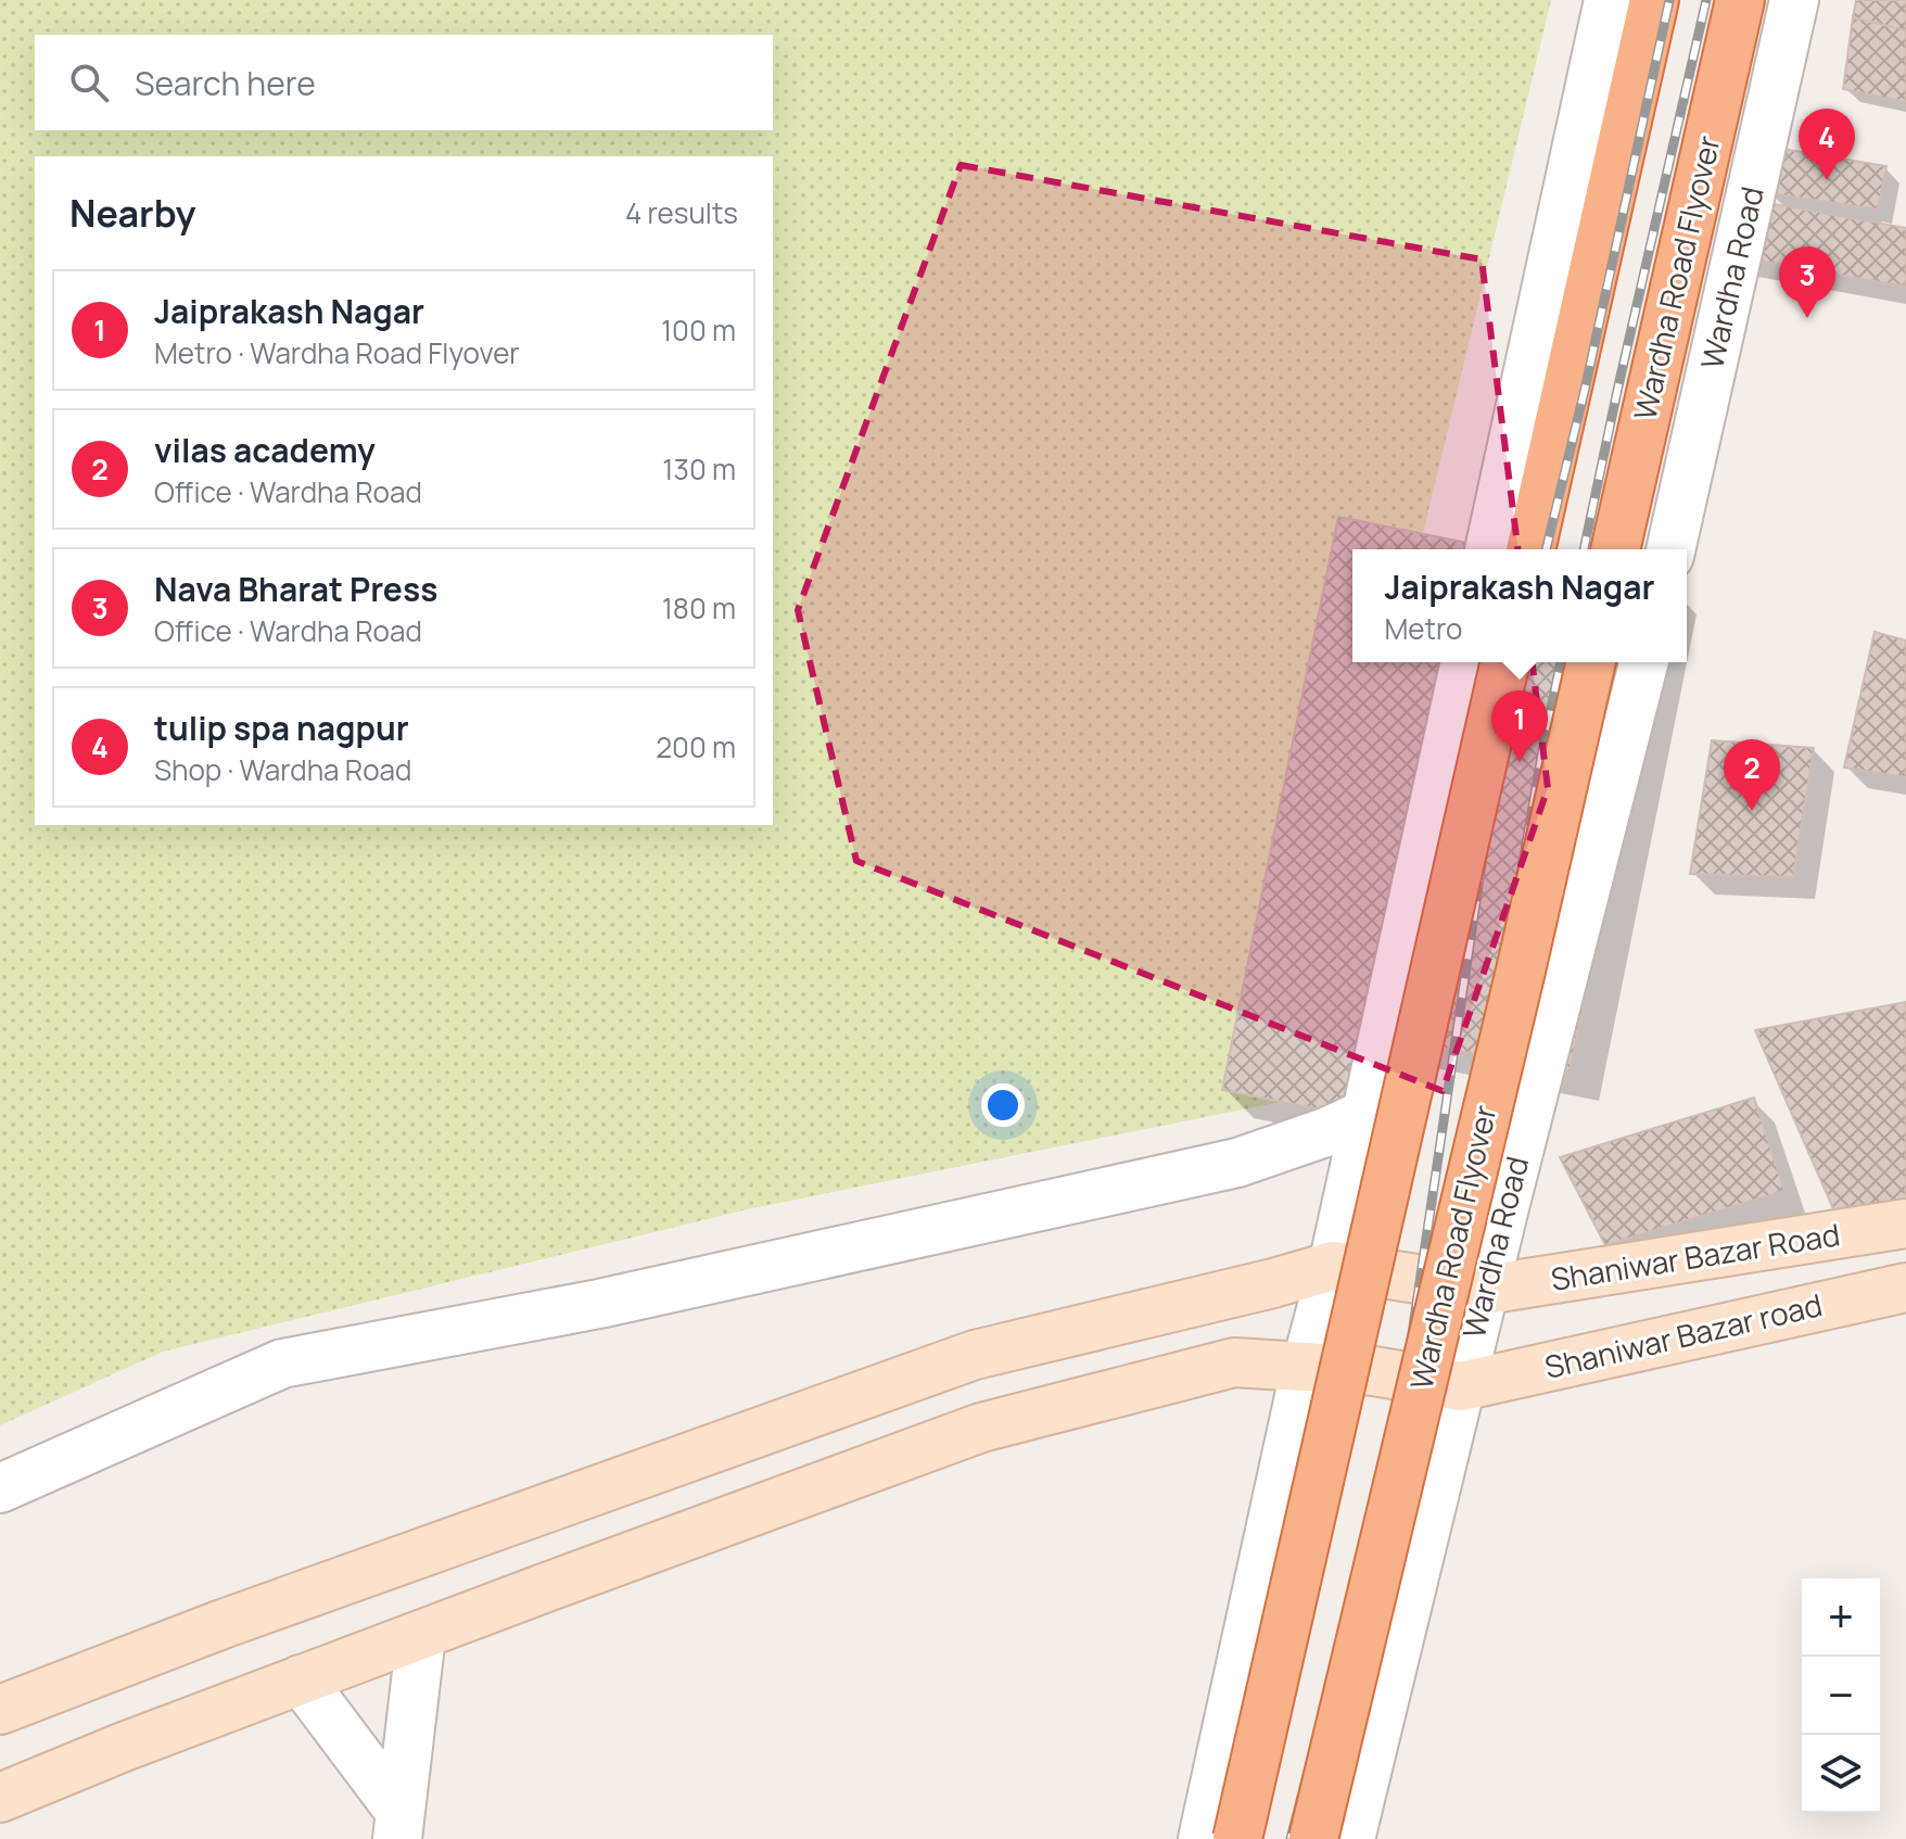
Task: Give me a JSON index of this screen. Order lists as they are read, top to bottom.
{
  "streets": {
    "highway": ["Wardha Road Flyover"],
    "main road": ["Shaniwar Bazar Road", "Shaniwar Bazar road"],
    "street": ["Wardha Road"]
  },
  "crossings": [
    ["Wardha Road", "Shaniwar Bazar Road"],
    ["Wardha Road", "Shaniwar Bazar road"]
  ],
  "page": {
    "search": "Search here",
    "pins": [
      "4",
      "3",
      "1",
      "2"
    ],
    "heading": ["Nearby", "4 results"],
    "list": [
      {
        "mark": "1",
        "name": "Jaiprakash Nagar",
        "note": "Metro · Wardha Road Flyover",
        "value": "100 m"
      },
      {
        "mark": "2",
        "name": "vilas academy",
        "note": "Office · Wardha Road",
        "value": "130 m"
      },
      {
        "mark": "3",
        "name": "Nava Bharat Press",
        "note": "Office · Wardha Road",
        "value": "180 m"
      },
      {
        "mark": "4",
        "name": "tulip spa nagpur",
        "note": "Shop · Wardha Road",
        "value": "200 m"
      }
    ],
    "popup": ["Jaiprakash Nagar", "Metro"],
    "map_buttons": ["+", "−"]
  }
}
